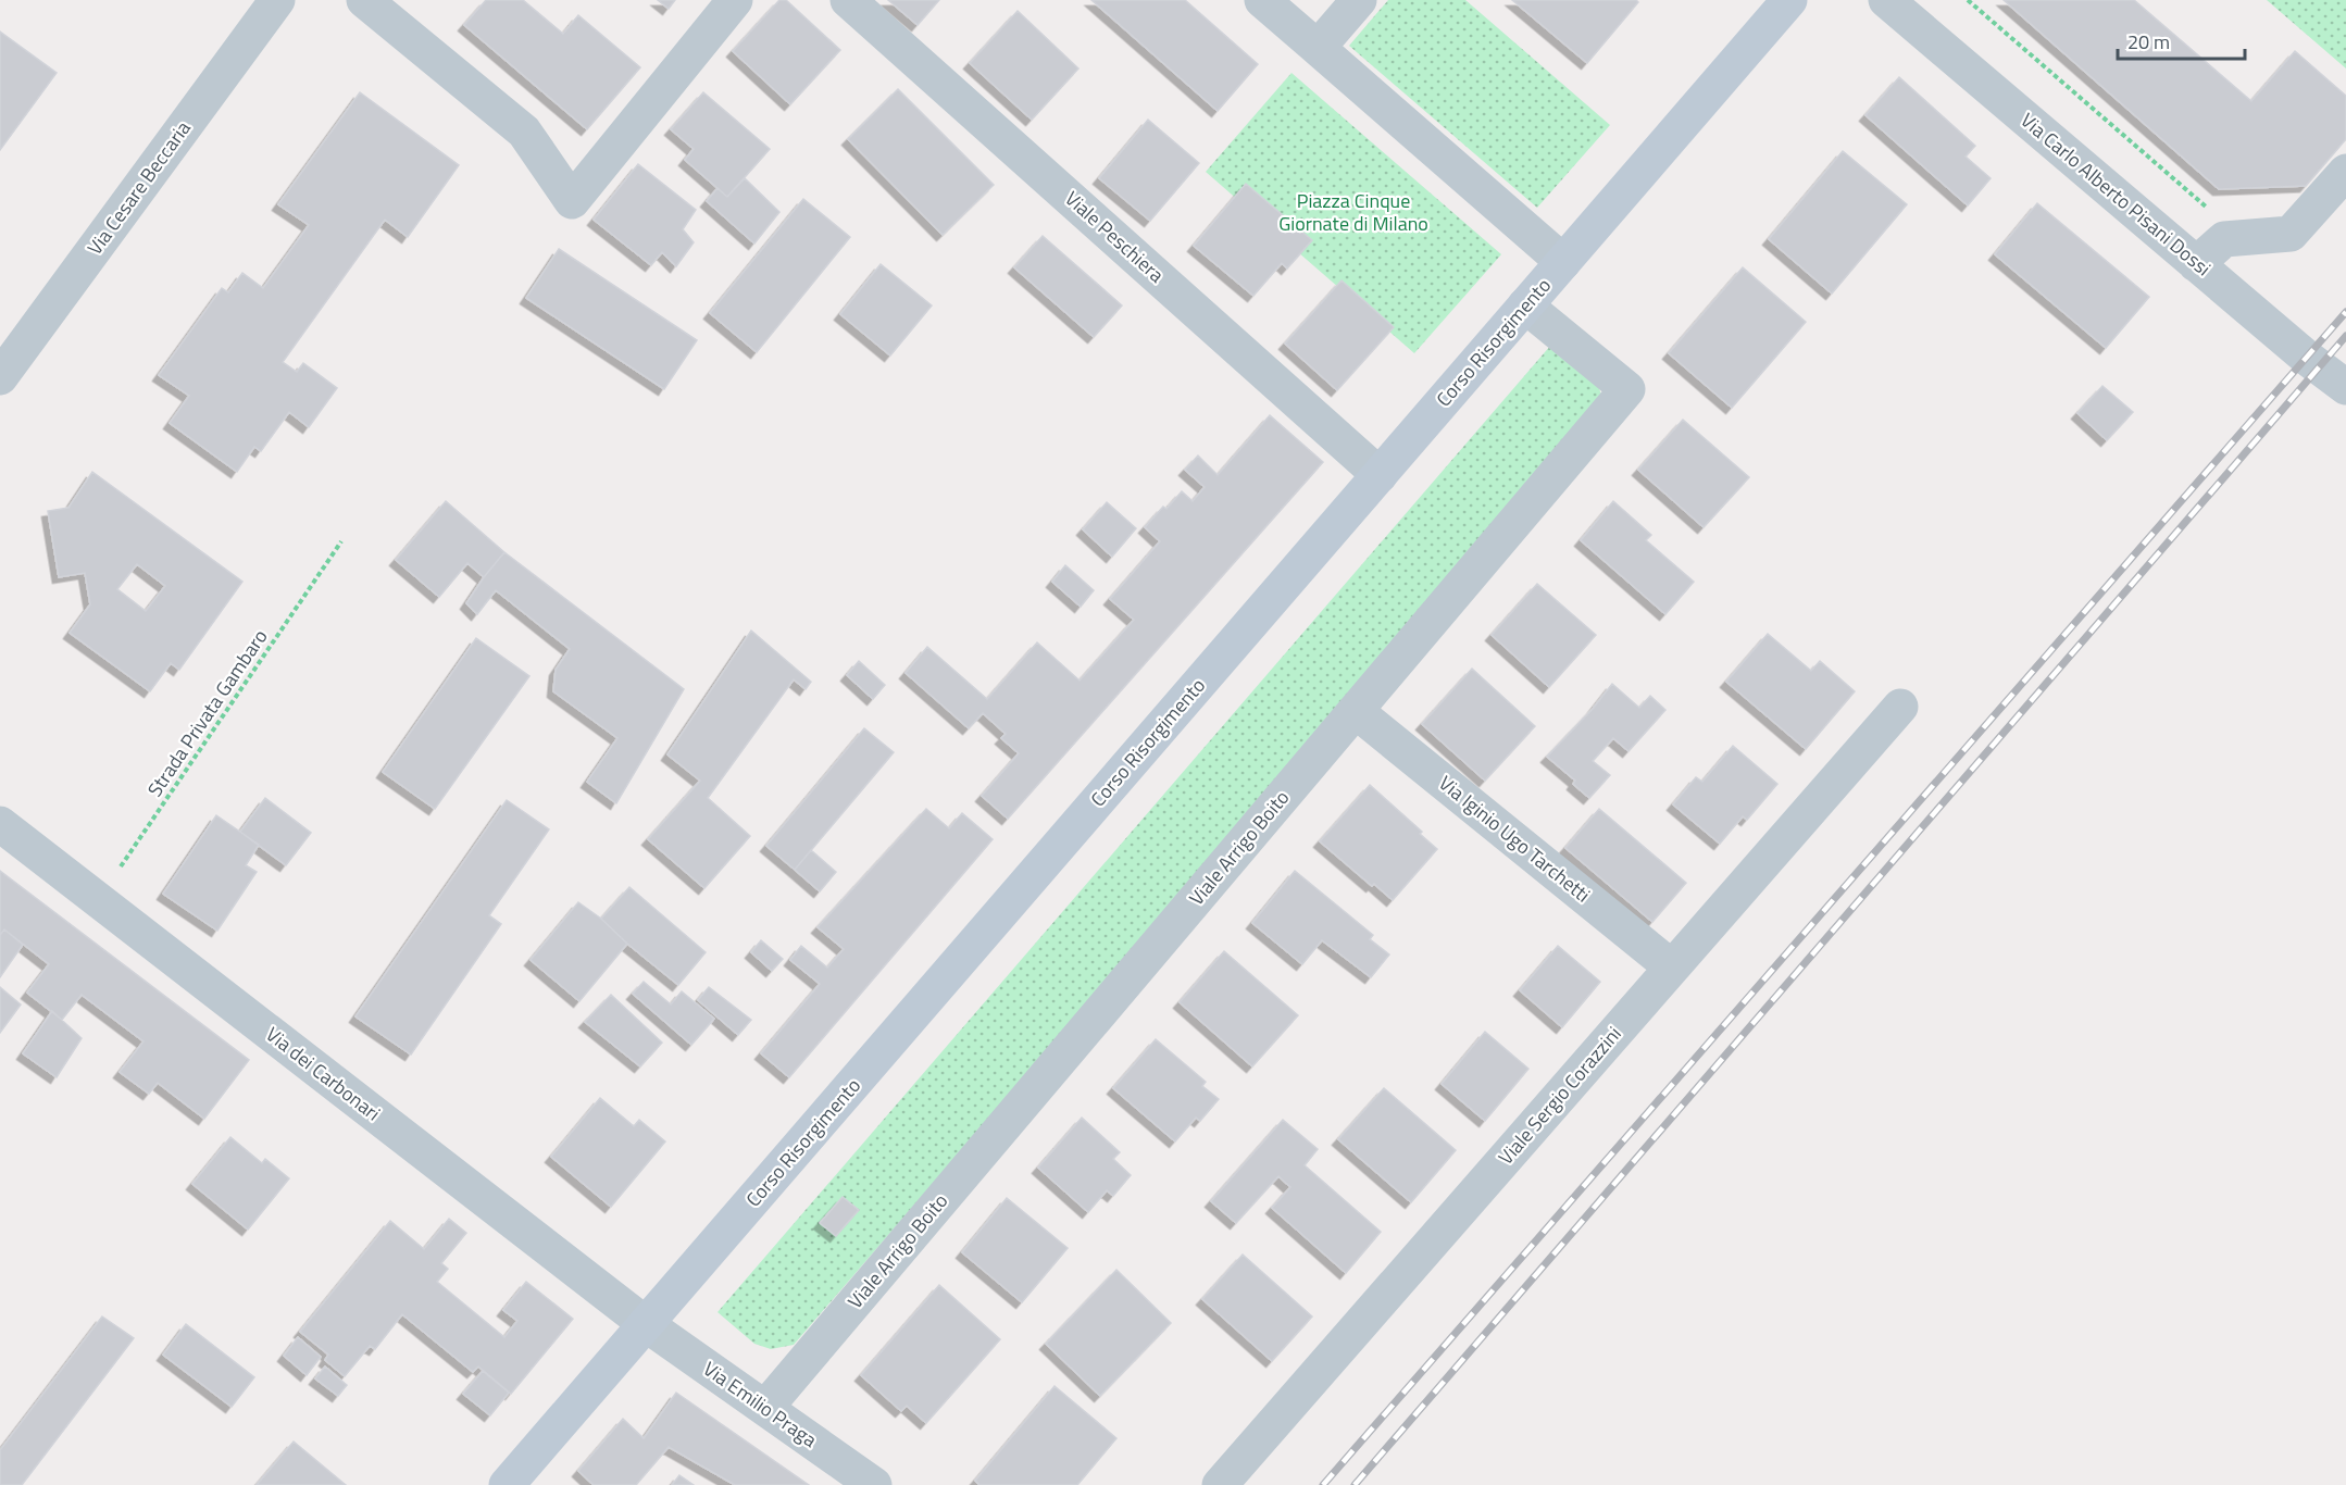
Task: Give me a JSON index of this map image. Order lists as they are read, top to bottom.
{
  "streets": {
    "main road": ["Corso Risorgimento"],
    "street": [
      "Via Cesare Beccaria",
      "Via Carlo Alberto Pisani Dossi",
      "Viale Peschiera",
      "Via Iginio Ugo Tarchetti",
      "Viale Arrigo Boito",
      "Via dei Carbonari",
      "Viale Sergio Corazzini",
      "Via Emilio Praga"
    ],
    "path": ["Strada Privata Gambaro"]
  },
  "crossings": [
    ["Viale Peschiera", "Corso Risorgimento"],
    ["Corso Risorgimento", "Viale Arrigo Boito"],
    ["Corso Risorgimento", "Via dei Carbonari"],
    ["Corso Risorgimento", "Via Emilio Praga"],
    ["Strada Privata Gambaro", "Via dei Carbonari"],
    ["Via Iginio Ugo Tarchetti", "Viale Arrigo Boito"],
    ["Via Iginio Ugo Tarchetti", "Viale Sergio Corazzini"],
    ["Viale Arrigo Boito", "Via Emilio Praga"],
    ["Via dei Carbonari", "Via Emilio Praga"]
  ],
  "parks": ["Piazza Cinque Giornate di Milano"],
  "scale_bar": "20 m"
}
